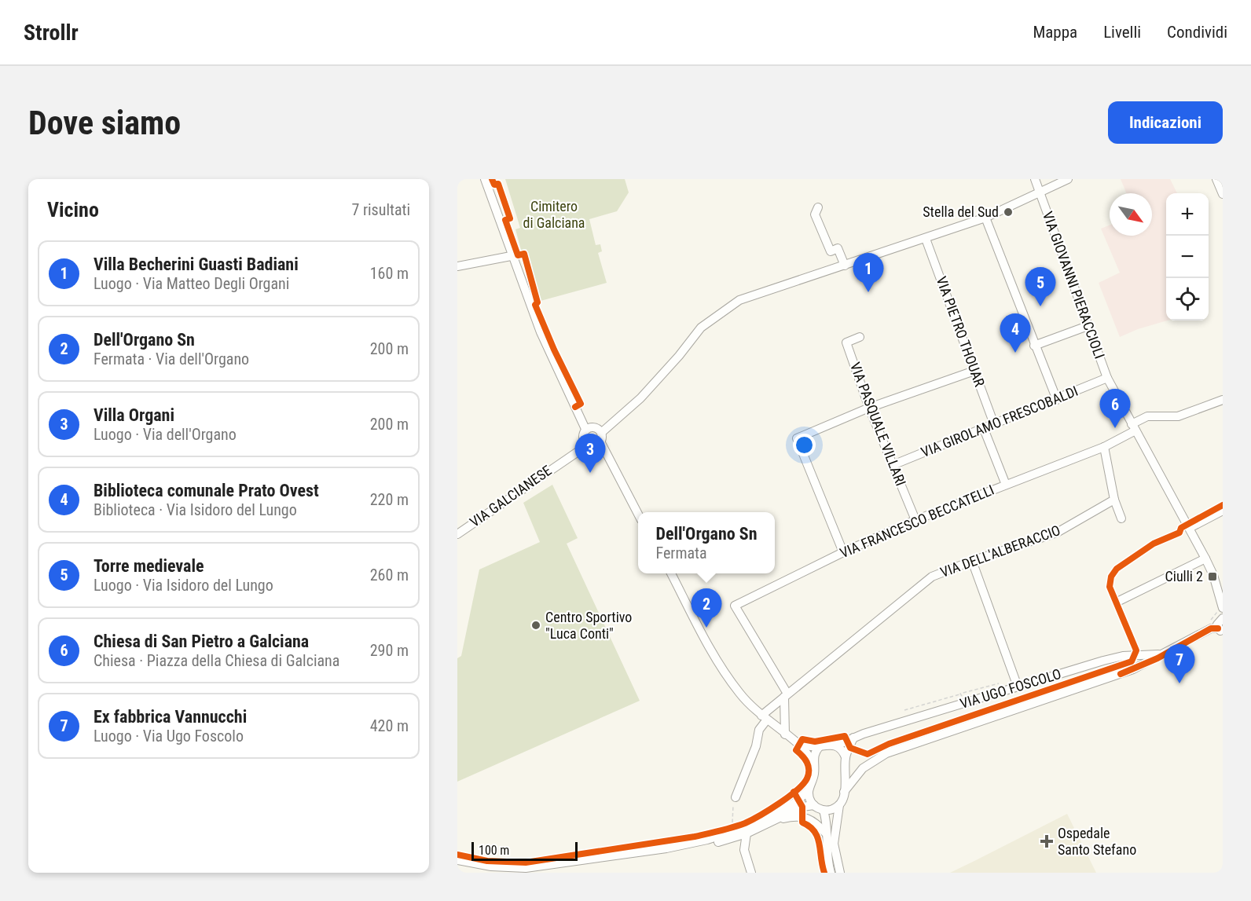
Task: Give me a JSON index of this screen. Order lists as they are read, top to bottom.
{
  "streets": {
    "street": [
      "VIA GIOVANNI PIERACCIOLI",
      "VIA PIETRO THOUAR",
      "VIA GIROLAMO FRESCOBALDI",
      "VIA PASQUALE VILLARI",
      "VIA GALCIANESE",
      "VIA FRANCESCO BECCATELLI",
      "VIA DELL'ALBERACCIO",
      "VIA UGO FOSCOLO"
    ]
  },
  "crossings": [
    ["VIA GIOVANNI PIERACCIOLI", "VIA GIROLAMO FRESCOBALDI"],
    ["VIA GIOVANNI PIERACCIOLI", "VIA GALCIANESE"],
    ["VIA GIOVANNI PIERACCIOLI", "VIA FRANCESCO BECCATELLI"],
    ["VIA PIETRO THOUAR", "VIA GIROLAMO FRESCOBALDI"],
    ["VIA PIETRO THOUAR", "VIA GALCIANESE"],
    ["VIA GIROLAMO FRESCOBALDI", "VIA PASQUALE VILLARI"],
    ["VIA PASQUALE VILLARI", "VIA FRANCESCO BECCATELLI"],
    ["VIA FRANCESCO BECCATELLI", "VIA DELL'ALBERACCIO"]
  ],
  "parks": ["Cimitero di Galciana"],
  "places": {
    "other": ["Stella del Sud", "Centro Sportivo \"Luca Conti\""],
    "transit": ["Ciulli 2"],
    "health": ["Ospedale Santo Stefano"]
  },
  "scale_bar": "100 m",
  "north": "bottom right",
  "page": {
    "header": "Strollr",
    "nav": ["Mappa", "Livelli", "Condividi"],
    "buttons": "Indicazioni",
    "title": "Dove siamo",
    "heading": ["Vicino", "7 risultati"],
    "map_buttons": ["+", "−"],
    "list": [
      {
        "mark": "1",
        "name": "Villa Becherini Guasti Badiani",
        "note": "Luogo · Via Matteo Degli Organi",
        "value": "160 m"
      },
      {
        "mark": "2",
        "name": "Dell'Organo Sn",
        "note": "Fermata · Via dell'Organo",
        "value": "200 m"
      },
      {
        "mark": "3",
        "name": "Villa Organi",
        "note": "Luogo · Via dell'Organo",
        "value": "200 m"
      },
      {
        "mark": "4",
        "name": "Biblioteca comunale Prato Ovest",
        "note": "Biblioteca · Via Isidoro del Lungo",
        "value": "220 m"
      },
      {
        "mark": "5",
        "name": "Torre medievale",
        "note": "Luogo · Via Isidoro del Lungo",
        "value": "260 m"
      },
      {
        "mark": "6",
        "name": "Chiesa di San Pietro a Galciana",
        "note": "Chiesa · Piazza della Chiesa di Galciana",
        "value": "290 m"
      },
      {
        "mark": "7",
        "name": "Ex fabbrica Vannucchi",
        "note": "Luogo · Via Ugo Foscolo",
        "value": "420 m"
      }
    ],
    "pins": [
      "1",
      "5",
      "4",
      "6",
      "3",
      "2",
      "7"
    ],
    "popup": ["Dell'Organo Sn", "Fermata"],
    "scale": "100 m"
  }
}
